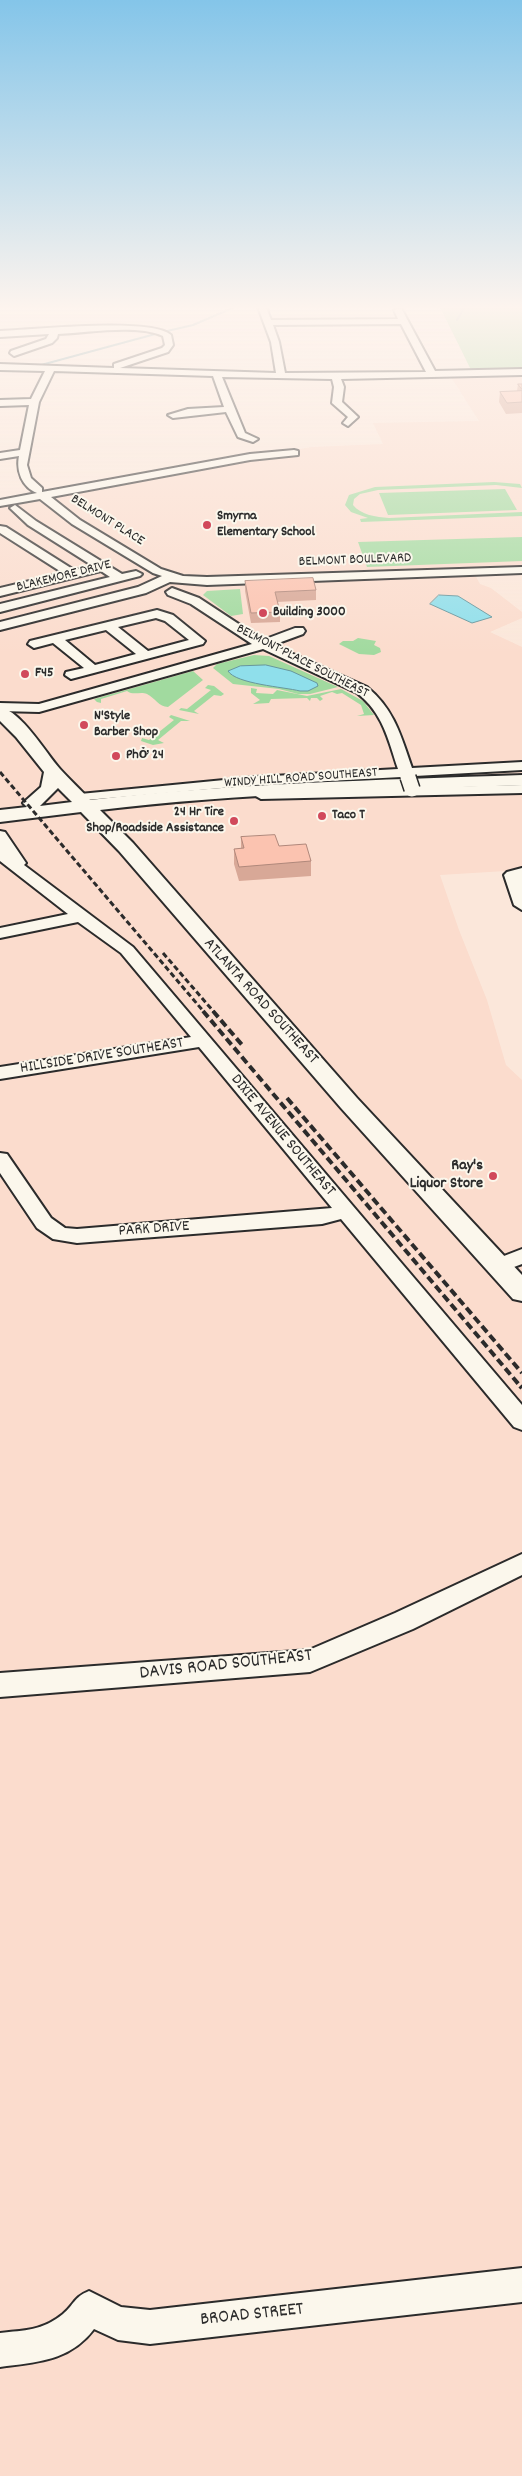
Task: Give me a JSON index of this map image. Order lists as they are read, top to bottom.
{
  "streets": {
    "main road": ["WINDY HILL ROAD SOUTHEAST", "ATLANTA ROAD SOUTHEAST"],
    "street": [
      "BELMONT PLACE",
      "BELMONT BOULEVARD",
      "BLAKEMORE DRIVE",
      "BELMONT PLACE SOUTHEAST",
      "HILLSIDE DRIVE SOUTHEAST",
      "DIXIE AVENUE SOUTHEAST",
      "PARK DRIVE",
      "DAVIS ROAD SOUTHEAST",
      "BROAD STREET"
    ]
  },
  "crossings": [
    ["BELMONT PLACE", "BELMONT PLACE SOUTHEAST"],
    ["BELMONT PLACE SOUTHEAST", "WINDY HILL ROAD SOUTHEAST"],
    ["WINDY HILL ROAD SOUTHEAST", "ATLANTA ROAD SOUTHEAST"],
    ["HILLSIDE DRIVE SOUTHEAST", "DIXIE AVENUE SOUTHEAST"],
    ["DIXIE AVENUE SOUTHEAST", "PARK DRIVE"]
  ],
  "places": [
    "Smyrna Elementary School",
    "Building 3000",
    "F45",
    "N'Style Barber Shop",
    "Phở 24",
    "Taco T",
    "24 Hr Tire Shop/Roadside Assistance",
    "Ray's Liquor Store"
  ]
}
